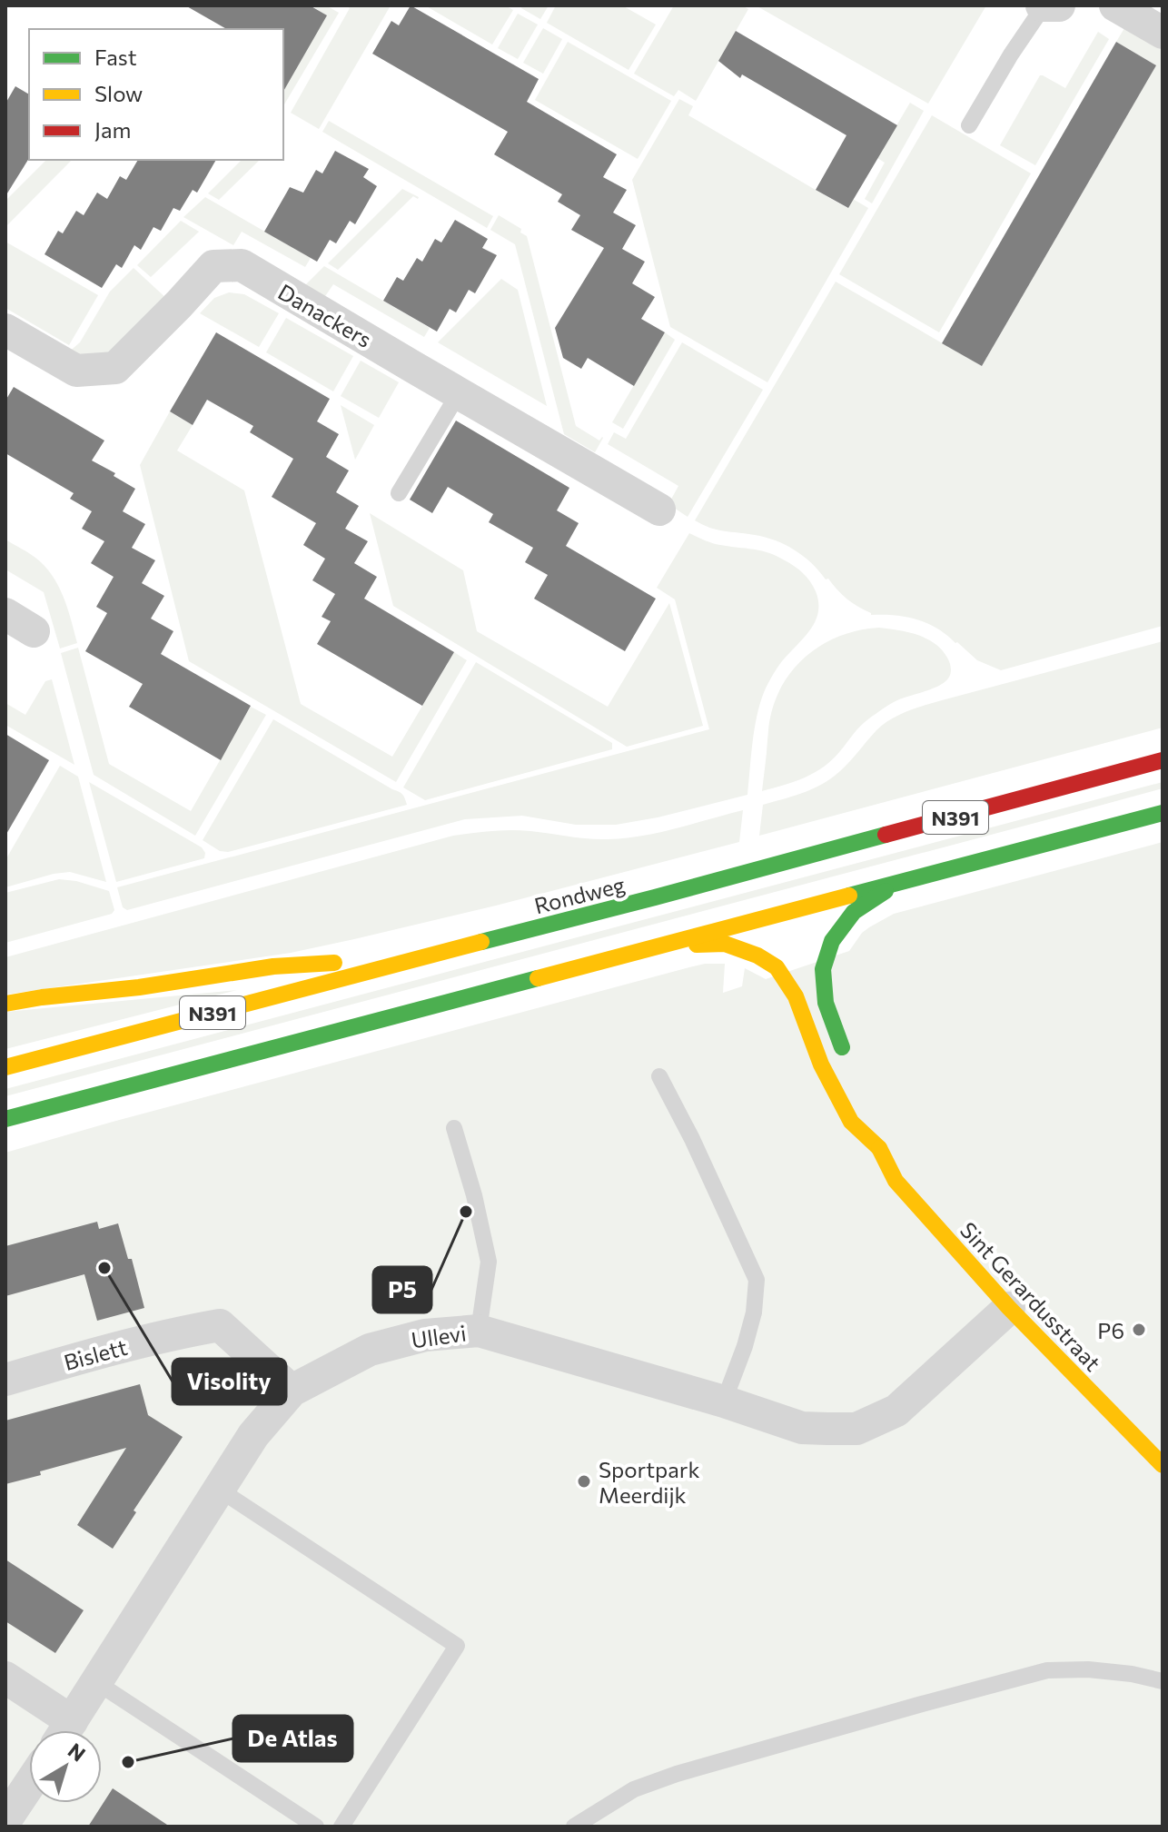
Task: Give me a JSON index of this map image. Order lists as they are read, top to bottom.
{
  "streets": {
    "main road": ["N391", "Rondweg", "Sint Gerardusstraat"],
    "street": ["Danackers", "Ullevi", "Bislett"]
  },
  "crossings": [
    ["N391", "Rondweg"],
    ["Sint Gerardusstraat", "Ullevi"],
    ["Ullevi", "Bislett"]
  ],
  "places": [
    "P5",
    "Visolity",
    "P6",
    "Sportpark Meerdijk",
    "De Atlas"
  ],
  "legend": ["Fast", "Slow", "Jam"],
  "north": "top right"
}
